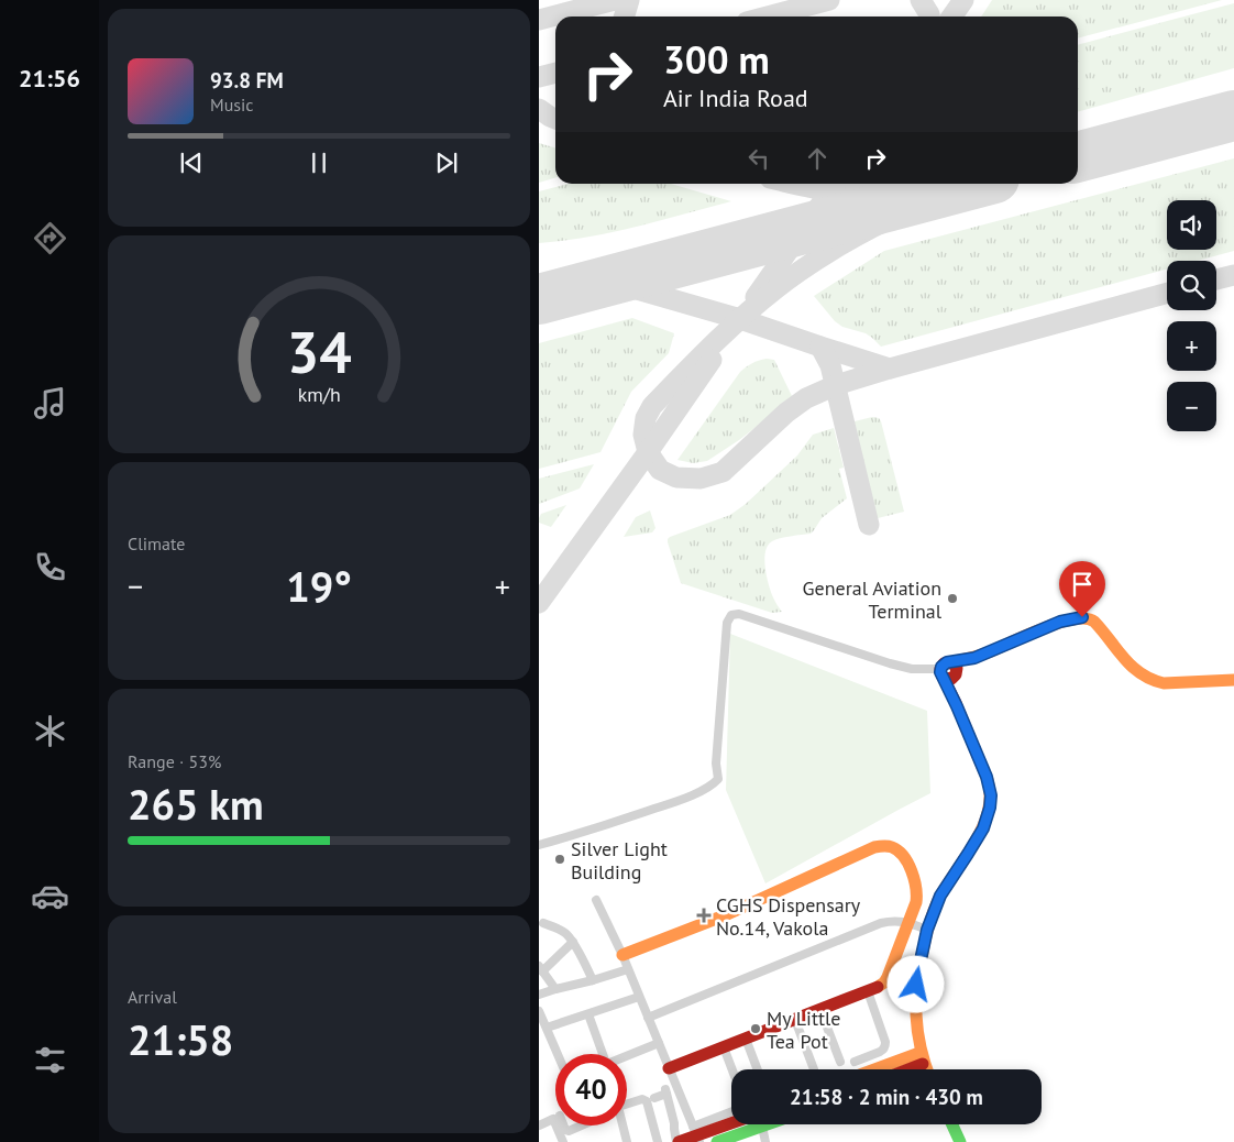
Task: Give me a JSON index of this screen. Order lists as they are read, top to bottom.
{
  "places": {
    "other": ["General Aviation Terminal", "Silver Light Building", "My Little Tea Pot"],
    "health": ["CGHS Dispensary No.14, Vakola"]
  },
  "page": {
    "tabs": "21:56",
    "turn": ["300 m", "Air India Road"],
    "song": ["93.8 FM", "Music"],
    "map_buttons": ["+", "−"],
    "tile": [
      "Climate",
      ["Range · 53%", "265 km"],
      ["Arrival", "21:58"]
    ],
    "heat": ["−", "19°", "+"],
    "limit": "40",
    "trip": "21:58 · 2 min · 430 m",
    "gauge": ["34", "km/h"]
  }
}
